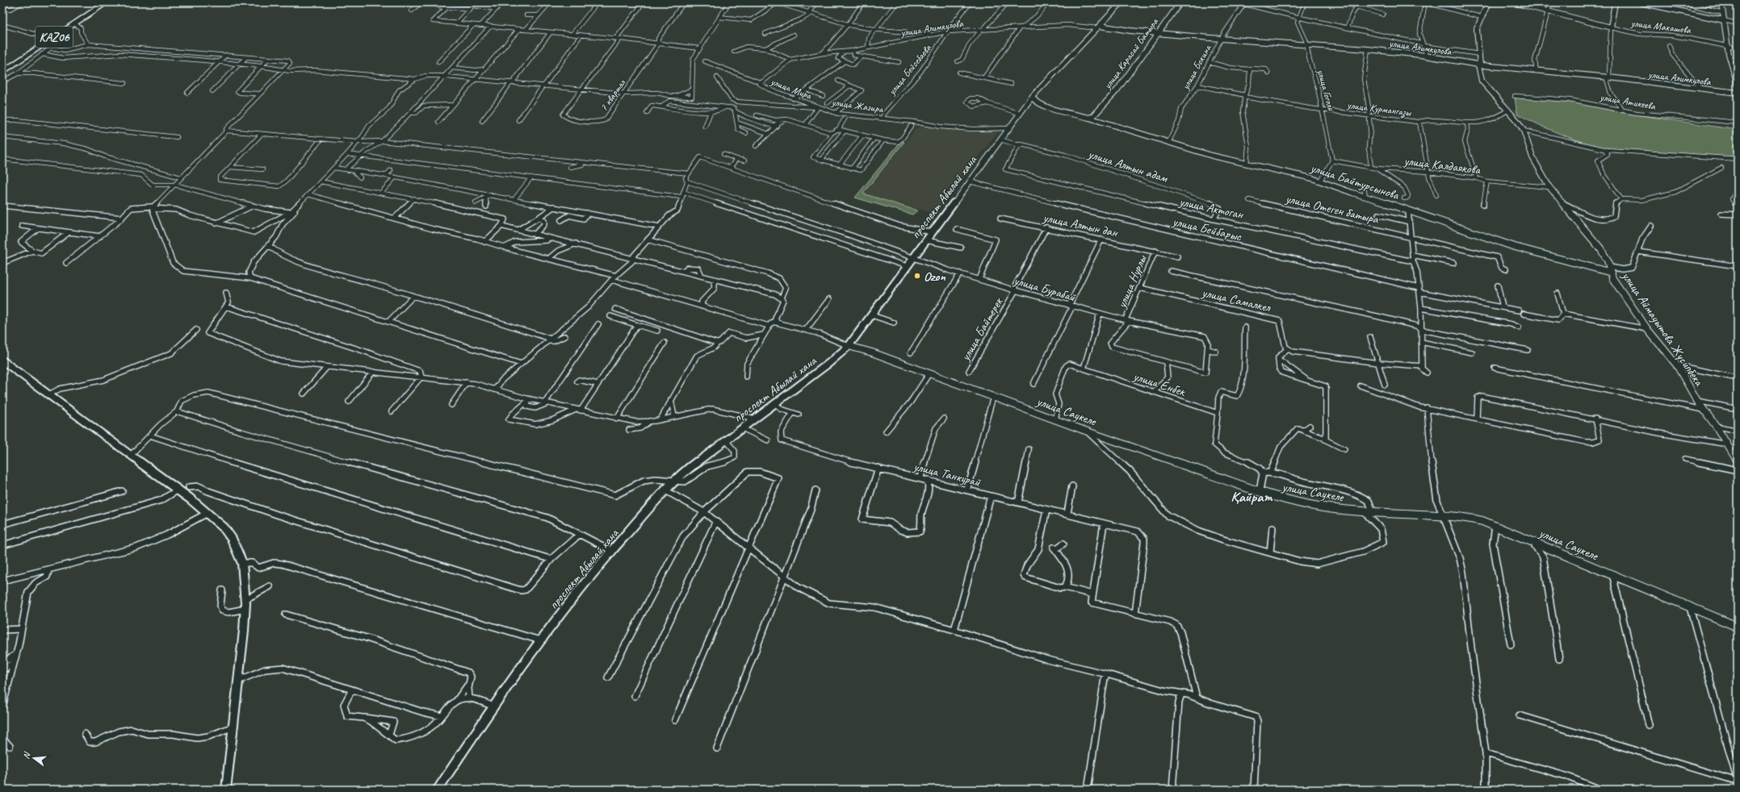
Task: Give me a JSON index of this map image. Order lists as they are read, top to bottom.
{
  "streets": {
    "highway": ["KАZ06"],
    "main road": ["улица Карасай Батыра", "проспект Абылай хана"],
    "street": [
      "улица Макашева",
      "улица Алимкулова",
      "улица Бокина",
      "улица Бейсебаева",
      "улица Мира",
      "улица Гоголя",
      "7 квартал",
      "улица Атикеева",
      "улица Жазира",
      "улица Курмангазы",
      "улица Калдаякова",
      "улица Алтын адам",
      "улица Байтурсынова",
      "улица Актоган",
      "улица Отеген батыра",
      "улица Алтын дан",
      "улица Бейбарыс",
      "улица Нурлы",
      "улица Бурабай",
      "улица Самалкел",
      "улица Аймауытова Жусипбека",
      "улица Байтерек",
      "улица Енбек",
      "улица Саукеле",
      "улица Танкурай"
    ]
  },
  "crossings": [
    ["улица Алимкулова", "улица Карасай Батыра"],
    ["улица Алимкулова", "улица Бокина"],
    ["улица Алимкулова", "улица Бейсебаева"],
    ["улица Алимкулова", "улица Мира"],
    ["улица Алимкулова", "улица Гоголя"],
    ["улица Алимкулова", "проспект Абылай хана"],
    ["улица Алимкулова", "улица Аймауытова Жусипбека"],
    ["улица Карасай Батыра", "улица Байтурсынова"],
    ["улица Бокина", "улица Курмангазы"],
    ["улица Бокина", "улица Байтурсынова"],
    ["улица Бейсебаева", "улица Жазира"],
    ["улица Мира", "улица Жазира"],
    ["улица Гоголя", "улица Курмангазы"],
    ["улица Гоголя", "улица Калдаякова"],
    ["улица Жазира", "проспект Абылай хана"],
    ["улица Курмангазы", "улица Аймауытова Жусипбека"],
    ["улица Калдаякова", "улица Аймауытова Жусипбека"],
    ["улица Алтын адам", "улица Актоган"],
    ["улица Байтурсынова", "улица Аймауытова Жусипбека"],
    ["проспект Абылай хана", "улица Бейбарыс"],
    ["проспект Абылай хана", "улица Бурабай"],
    ["проспект Абылай хана", "улица Саукеле"],
    ["улица Алтын дан", "улица Нурлы"],
    ["улица Алтын дан", "улица Байтерек"],
    ["улица Нурлы", "улица Бурабай"],
    ["улица Нурлы", "улица Самалкел"],
    ["улица Бурабай", "улица Байтерек"],
    ["улица Енбек", "улица Саукеле"]
  ],
  "districts": ["Қайрат"],
  "places": ["Ozon"],
  "north": "left"
}
